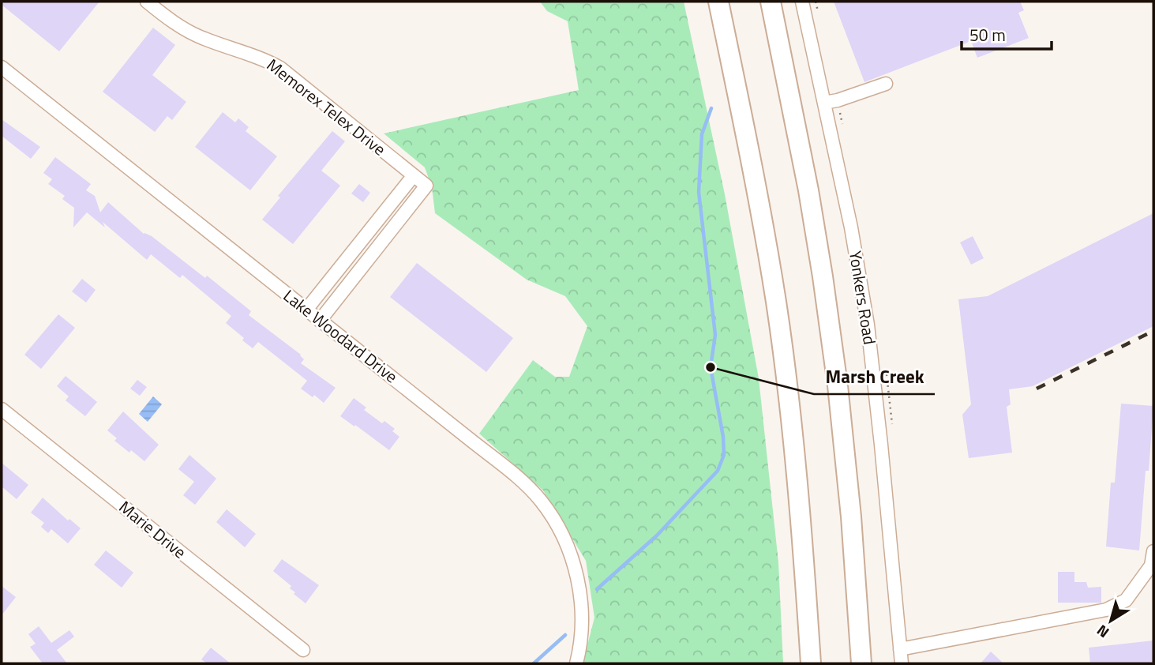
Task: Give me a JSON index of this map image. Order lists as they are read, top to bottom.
{
  "streets": {
    "street": [
      "Memorex Telex Drive",
      "Yonkers Road",
      "Lake Woodard Drive",
      "Marie Drive"
    ]
  },
  "places": ["Marsh Creek"],
  "scale_bar": "50 m",
  "north": "bottom left"
}
